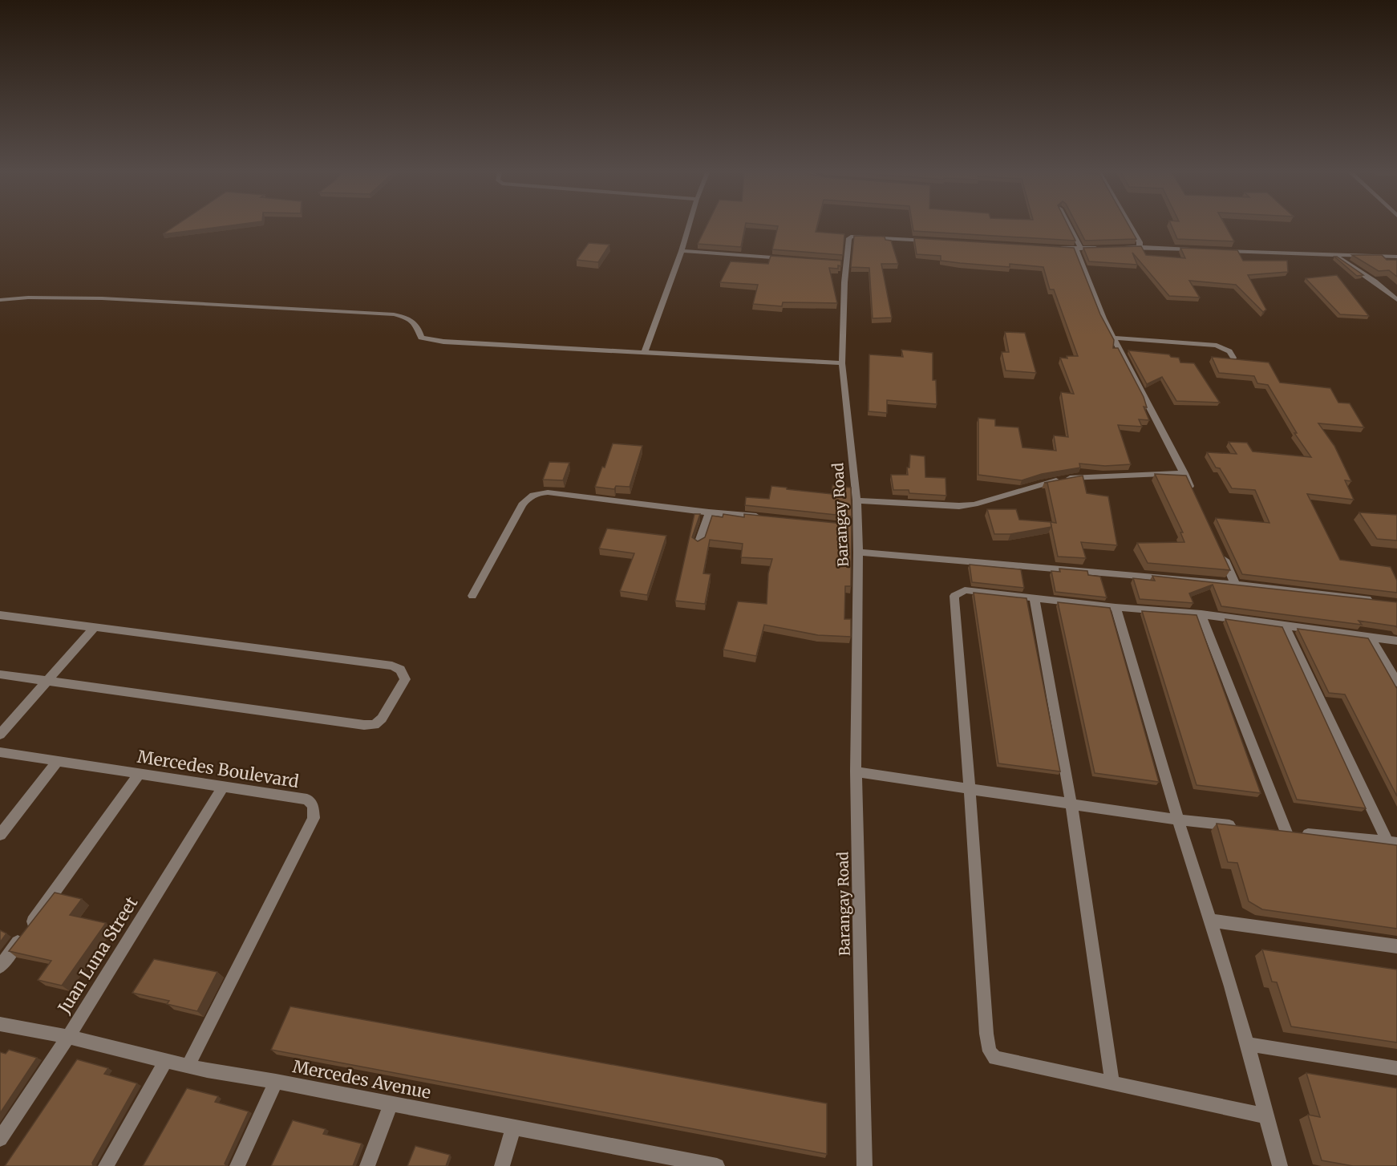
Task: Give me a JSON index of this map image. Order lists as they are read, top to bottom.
{
  "streets": {
    "street": [
      "Barangay Road",
      "Mercedes Boulevard",
      "Juan Luna Street",
      "Mercedes Avenue"
    ]
  },
  "crossings": [
    ["Mercedes Boulevard", "Juan Luna Street"],
    ["Mercedes Boulevard", "Mercedes Avenue"],
    ["Juan Luna Street", "Mercedes Avenue"]
  ]
}
